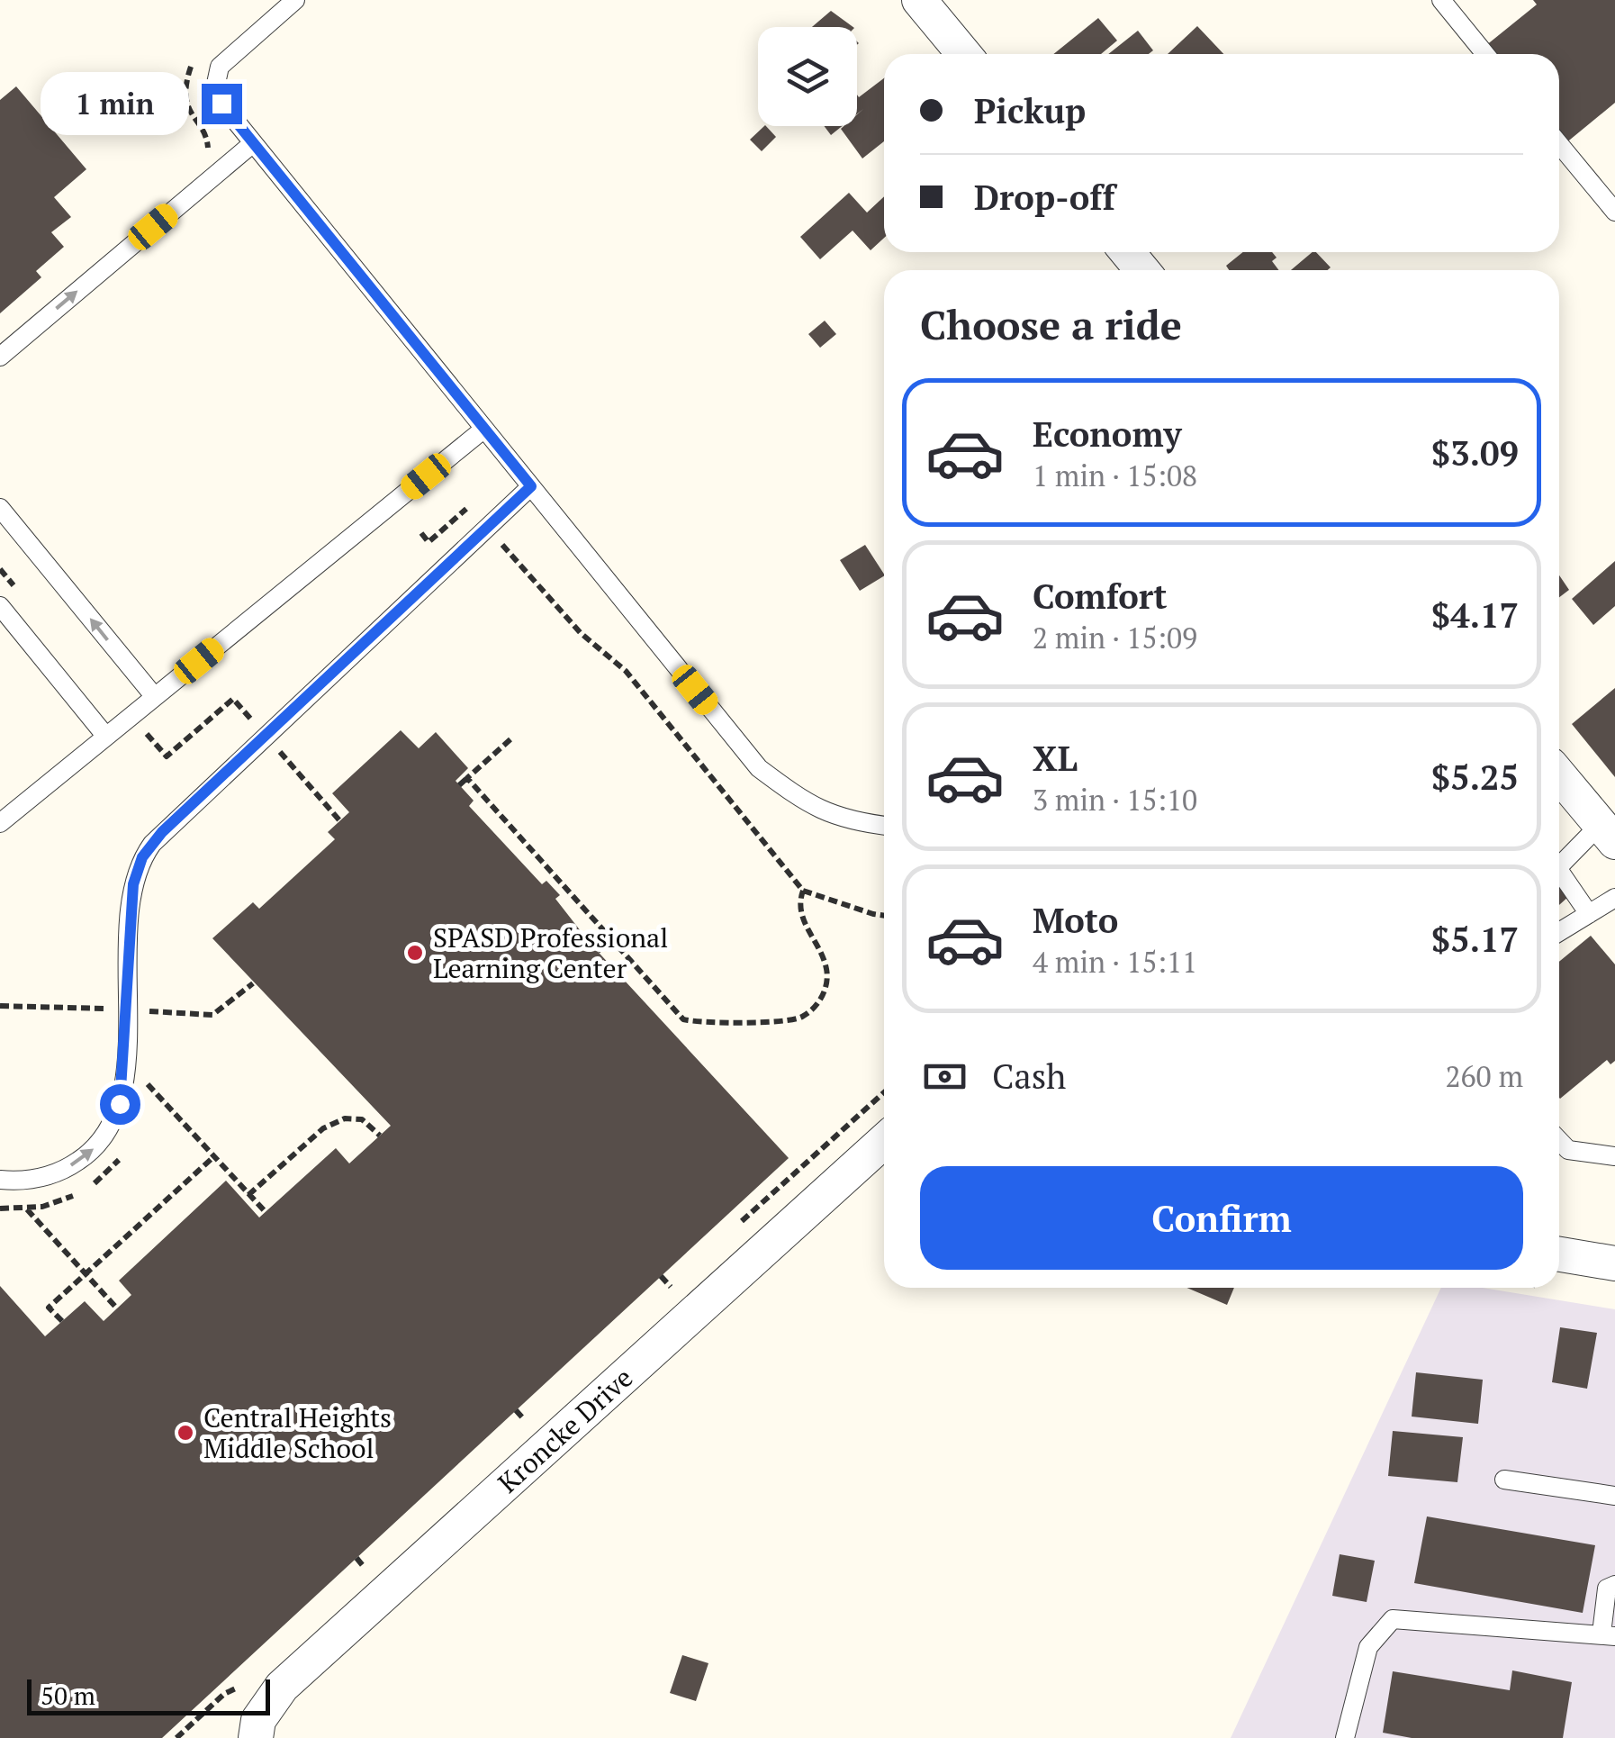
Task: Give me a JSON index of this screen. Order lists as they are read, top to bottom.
{
  "streets": {
    "street": ["Kroncke Drive"]
  },
  "places": ["SPASD Professional Learning Center", "Central Heights Middle School"],
  "scale_bar": "50 m",
  "page": {
    "banner": ["Pickup", "Drop-off"],
    "bubble": "1 min",
    "heading": "Choose a ride",
    "list": [
      {
        "name": "Economy",
        "note": "1 min · 15:08",
        "value": "$3.09"
      },
      {
        "name": "Comfort",
        "note": "2 min · 15:09",
        "value": "$4.17"
      },
      {
        "name": "XL",
        "note": "3 min · 15:10",
        "value": "$5.25"
      },
      {
        "name": "Moto",
        "note": "4 min · 15:11",
        "value": "$5.17"
      }
    ],
    "pay": ["Cash", "260 m"],
    "buttons": "Confirm",
    "scale": "50 m"
  }
}
